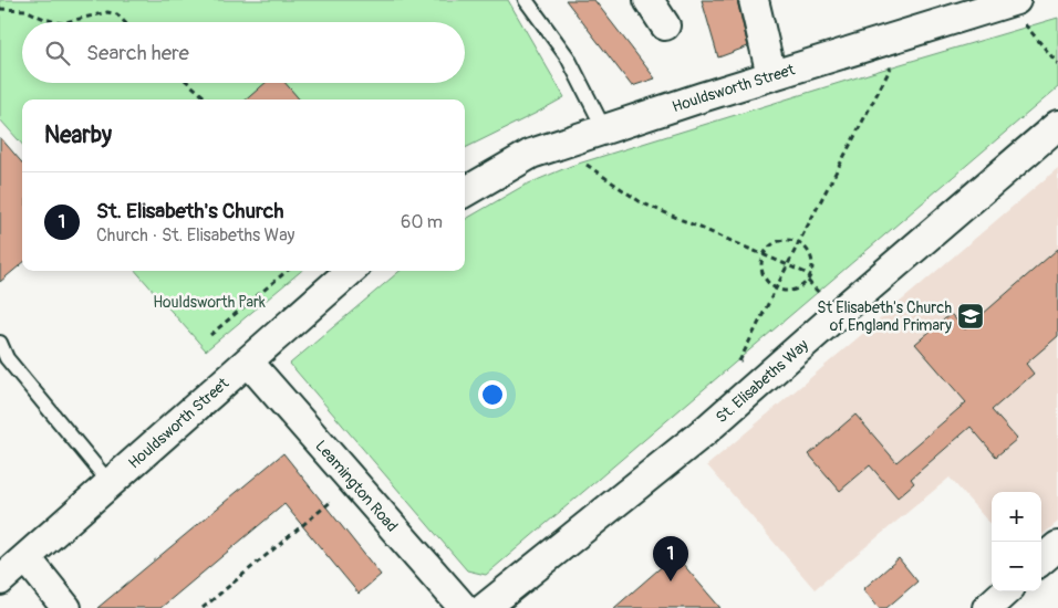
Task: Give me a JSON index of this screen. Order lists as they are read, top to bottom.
{
  "streets": {
    "street": ["Houldsworth Street", "St. Elisabeths Way", "Leamington Road"]
  },
  "crossings": [
    ["Houldsworth Street", "Leamington Road"]
  ],
  "parks": ["Houldsworth Park"],
  "places": {
    "school or university": ["St Elisabeth's Church of England Primary"]
  },
  "page": {
    "search": "Search here",
    "heading": "Nearby",
    "list": [
      {
        "mark": "1",
        "name": "St. Elisabeth's Church",
        "note": "Church · St. Elisabeths Way",
        "value": "60 m"
      }
    ],
    "map_buttons": ["+", "−"],
    "pins": "1"
  }
}
